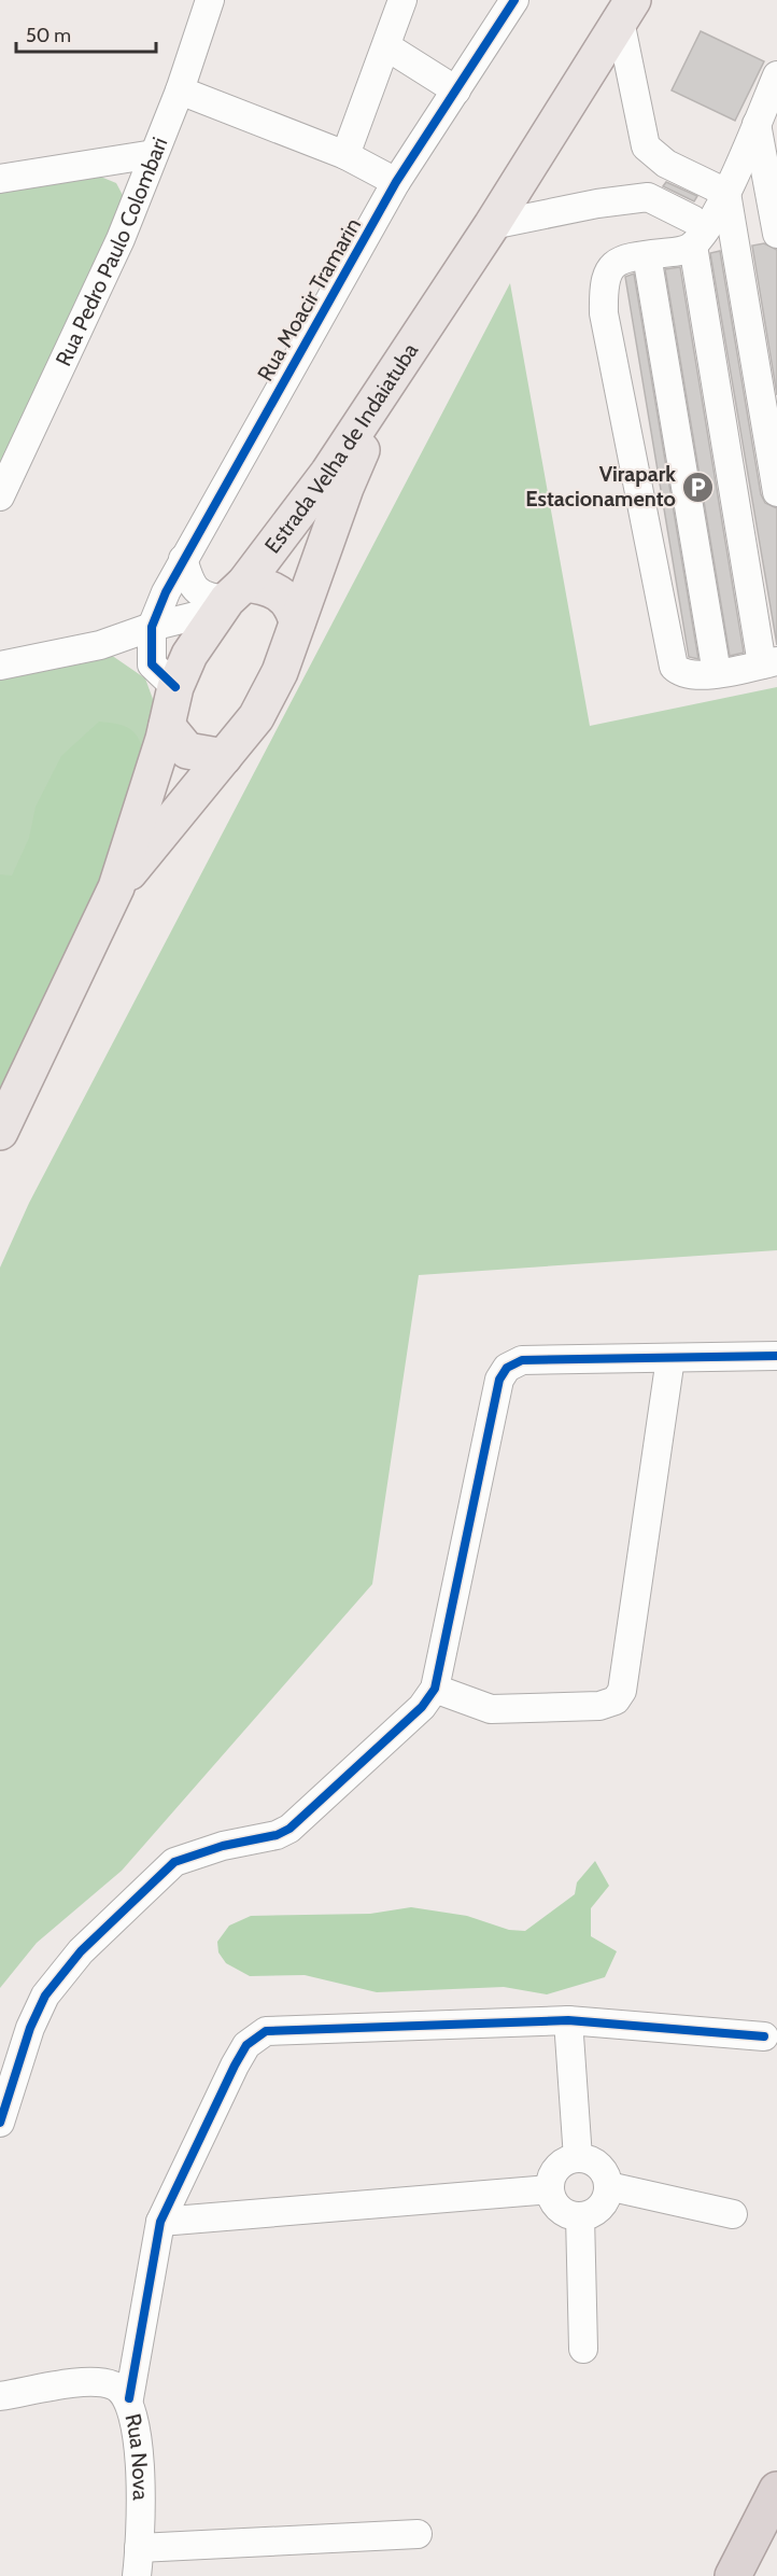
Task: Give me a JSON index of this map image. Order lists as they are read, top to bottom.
{
  "streets": {
    "main road": ["Estrada Velha de Indaiatuba"],
    "street": ["Rua Pedro Paulo Colombari", "Rua Moacir Tramarin", "Rua Nova"]
  },
  "crossings": [
    ["Rua Moacir Tramarin", "Estrada Velha de Indaiatuba"]
  ],
  "places": {
    "parking": ["Virapark Estacionamento"]
  },
  "scale_bar": "50 m"
}
